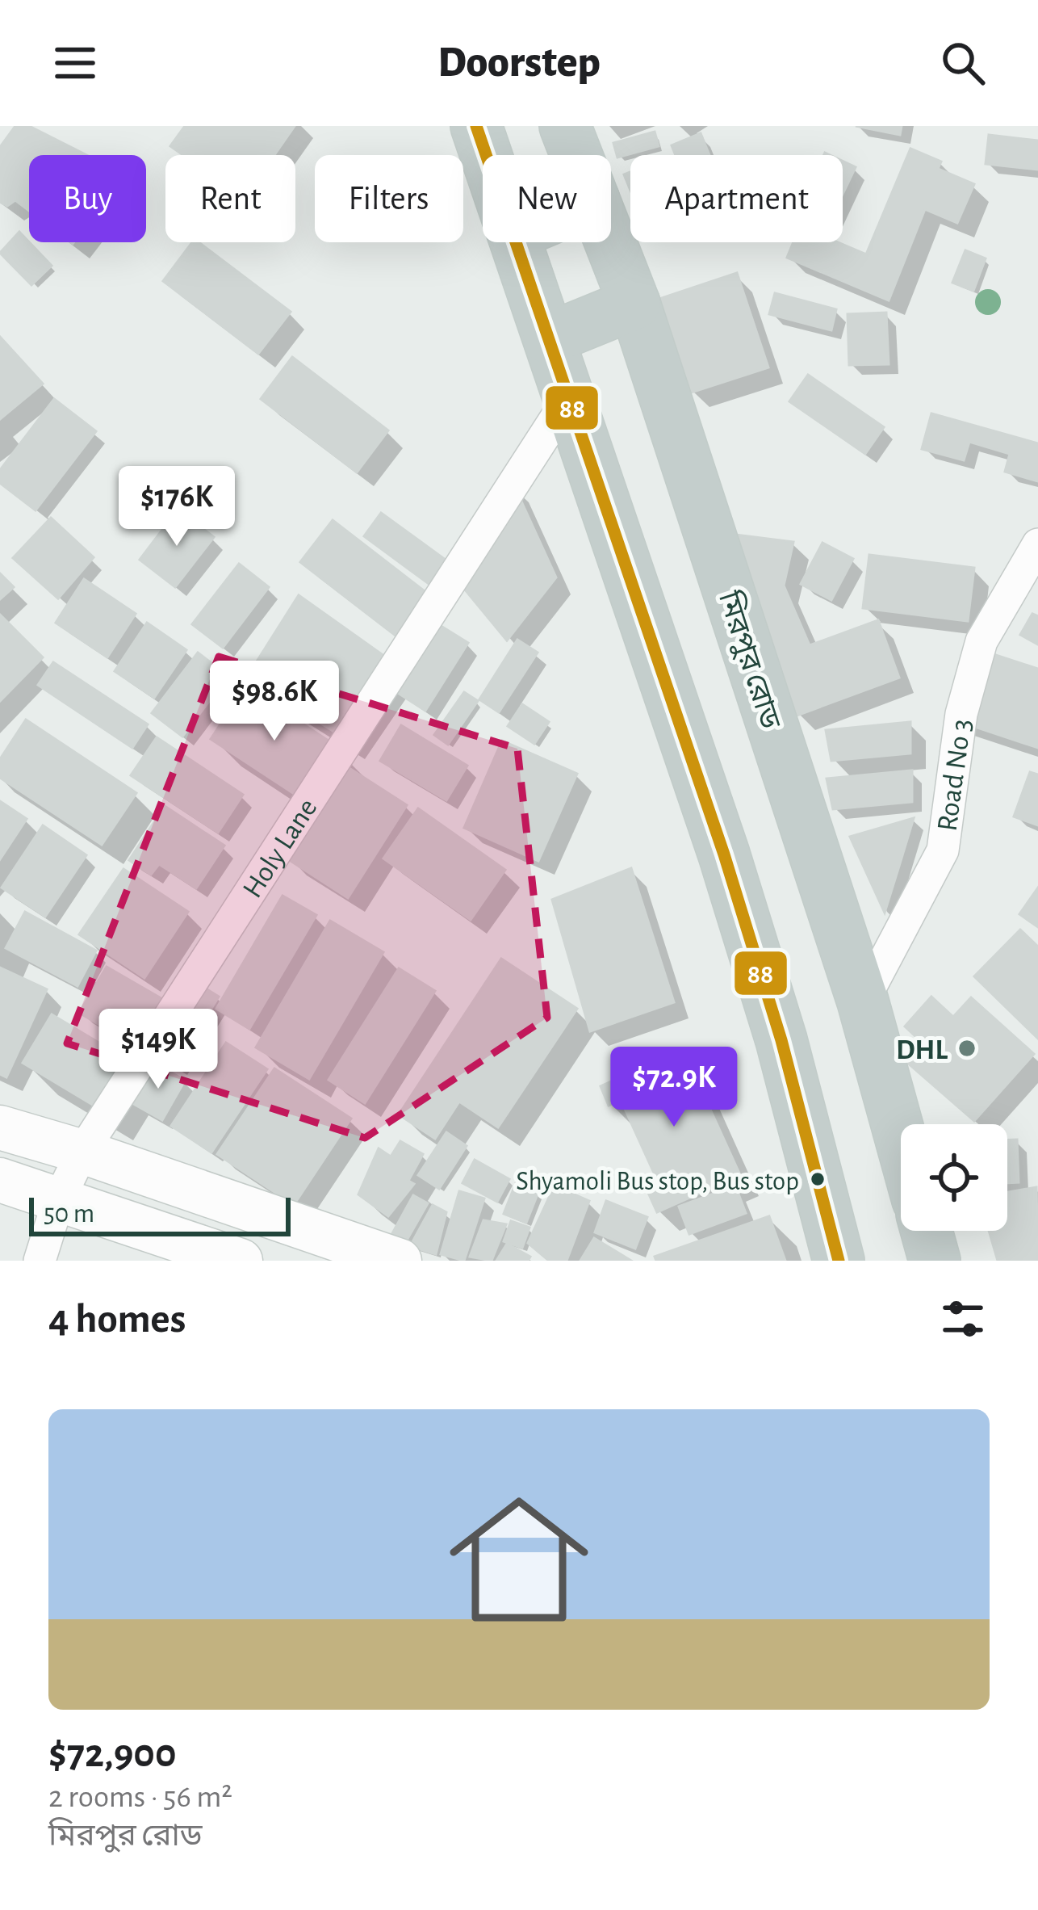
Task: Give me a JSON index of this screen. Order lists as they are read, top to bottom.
{
  "streets": {
    "highway": ["মিরপুর রোড"],
    "street": ["Road No 3", "Holy Lane"]
  },
  "crossings": [
    ["মিরপুর রোড", "Road No 3"]
  ],
  "places": ["DHL", "Shyamoli Bus stop, Bus stop"],
  "lines": ["transit line 88"],
  "scale_bar": "50 m",
  "page": {
    "header": "Doorstep",
    "chip": [
      "Buy",
      "Rent",
      "Filters",
      "New",
      "Apartment"
    ],
    "price": [
      "$176K",
      "$98.6K",
      "$149K",
      "$72.9K"
    ],
    "scale": "50 m",
    "heading": "4 homes",
    "list": [
      {
        "name": "$72,900",
        "note": "2 rooms · 56 m² · মিরপুর রোড"
      }
    ]
  }
}
